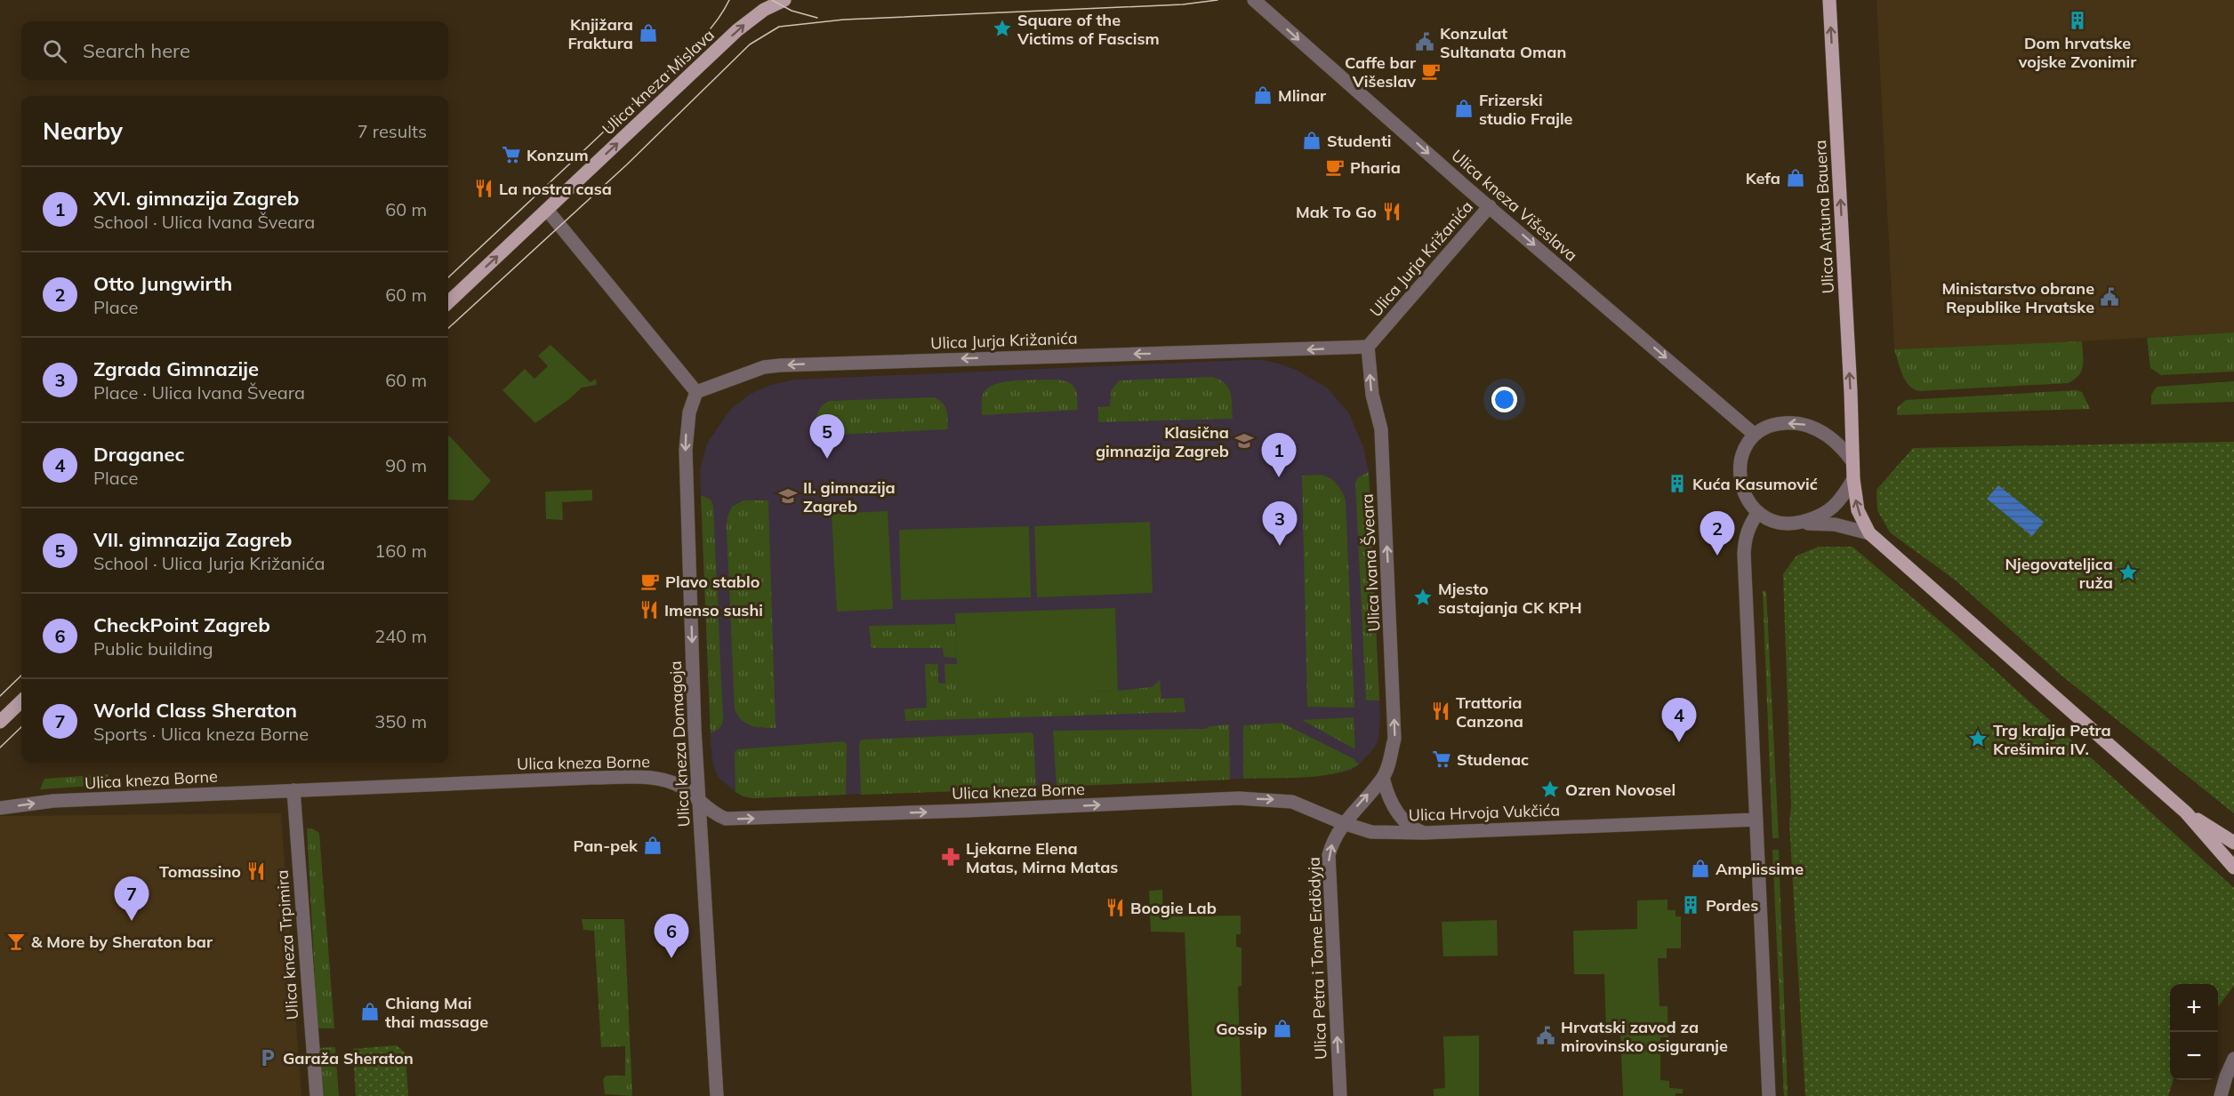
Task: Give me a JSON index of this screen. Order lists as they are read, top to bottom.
{
  "streets": {
    "main road": ["Ulica kneza Mislava", "Ulica Antuna Bauera"],
    "street": [
      "Ulica kneza Višeslava",
      "Ulica Jurja Križanića",
      "Ulica Ivana Šveara",
      "Ulica kneza Domagoja",
      "Ulica kneza Borne",
      "Ulica Hrvoja Vukčića",
      "Ulica kneza Trpimira",
      "Ulica Petra i Tome Erdödyja"
    ]
  },
  "crossings": [
    ["Ulica kneza Višeslava", "Ulica Antuna Bauera"],
    ["Ulica kneza Višeslava", "Ulica Jurja Križanića"],
    ["Ulica Jurja Križanića", "Ulica Ivana Šveara"],
    ["Ulica Jurja Križanića", "Ulica kneza Domagoja"],
    ["Ulica Ivana Šveara", "Ulica kneza Borne"],
    ["Ulica Ivana Šveara", "Ulica Hrvoja Vukčića"],
    ["Ulica Ivana Šveara", "Ulica Petra i Tome Erdödyja"],
    ["Ulica kneza Domagoja", "Ulica kneza Borne"],
    ["Ulica kneza Borne", "Ulica Hrvoja Vukčića"],
    ["Ulica kneza Borne", "Ulica kneza Trpimira"],
    ["Ulica kneza Borne", "Ulica Petra i Tome Erdödyja"],
    ["Ulica Hrvoja Vukčića", "Ulica Petra i Tome Erdödyja"]
  ],
  "one_way": [
    "Ulica kneza Mislava",
    "Ulica kneza Višeslava",
    "Ulica Antuna Bauera",
    "Ulica Jurja Križanića",
    "Ulica Ivana Šveara",
    "Ulica kneza Domagoja",
    "Ulica kneza Borne",
    "Ulica Petra i Tome Erdödyja"
  ],
  "places": {
    "building": ["Dom hrvatske vojske Zvonimir", "Kuća Kasumović", "Pordes"],
    "place": [
      "Square of the Victims of Fascism",
      "Njegovateljica ruža",
      "Mjesto sastajanja CK KPH",
      "Trg kralja Petra Krešimira IV.",
      "Ozren Novosel"
    ],
    "shop": [
      "Knjižara Fraktura",
      "Mlinar",
      "Frizerski studio Frajle",
      "Studenti",
      "Kefa",
      "Pan-pek",
      "Amplissime",
      "Chiang Mai thai massage",
      "Gossip"
    ],
    "public building": ["Konzulat Sultanata Oman", "Ministarstvo obrane Republike Hrvatske", "Hrvatski zavod za mirovinsko osiguranje"],
    "cafe": ["Caffe bar Višeslav", "Pharia", "Plavo stablo"],
    "supermarket": ["Konzum", "Studenac"],
    "restaurant": [
      "La nostra casa",
      "Mak To Go",
      "Imenso sushi",
      "Trattoria Canzona",
      "Tomassino",
      "Boogie Lab"
    ],
    "school or university": ["Klasična gimnazija Zagreb", "II. gimnazija Zagreb"],
    "pharmacy": ["Ljekarne Elena Matas, Mirna Matas"],
    "bar": ["& More by Sheraton bar"],
    "parking": ["Garaža Sheraton"]
  },
  "page": {
    "search": "Search here",
    "heading": ["Nearby", "7 results"],
    "list": [
      {
        "mark": "1",
        "name": "XVI. gimnazija Zagreb",
        "note": "School · Ulica Ivana Šveara",
        "value": "60 m"
      },
      {
        "mark": "2",
        "name": "Otto Jungwirth",
        "note": "Place",
        "value": "60 m"
      },
      {
        "mark": "3",
        "name": "Zgrada Gimnazije",
        "note": "Place · Ulica Ivana Šveara",
        "value": "60 m"
      },
      {
        "mark": "4",
        "name": "Draganec",
        "note": "Place",
        "value": "90 m"
      },
      {
        "mark": "5",
        "name": "VII. gimnazija Zagreb",
        "note": "School · Ulica Jurja Križanića",
        "value": "160 m"
      },
      {
        "mark": "6",
        "name": "CheckPoint Zagreb",
        "note": "Public building",
        "value": "240 m"
      },
      {
        "mark": "7",
        "name": "World Class Sheraton",
        "note": "Sports · Ulica kneza Borne",
        "value": "350 m"
      }
    ],
    "pins": [
      "5",
      "1",
      "3",
      "2",
      "4",
      "7",
      "6"
    ],
    "map_buttons": ["+", "−"]
  }
}
